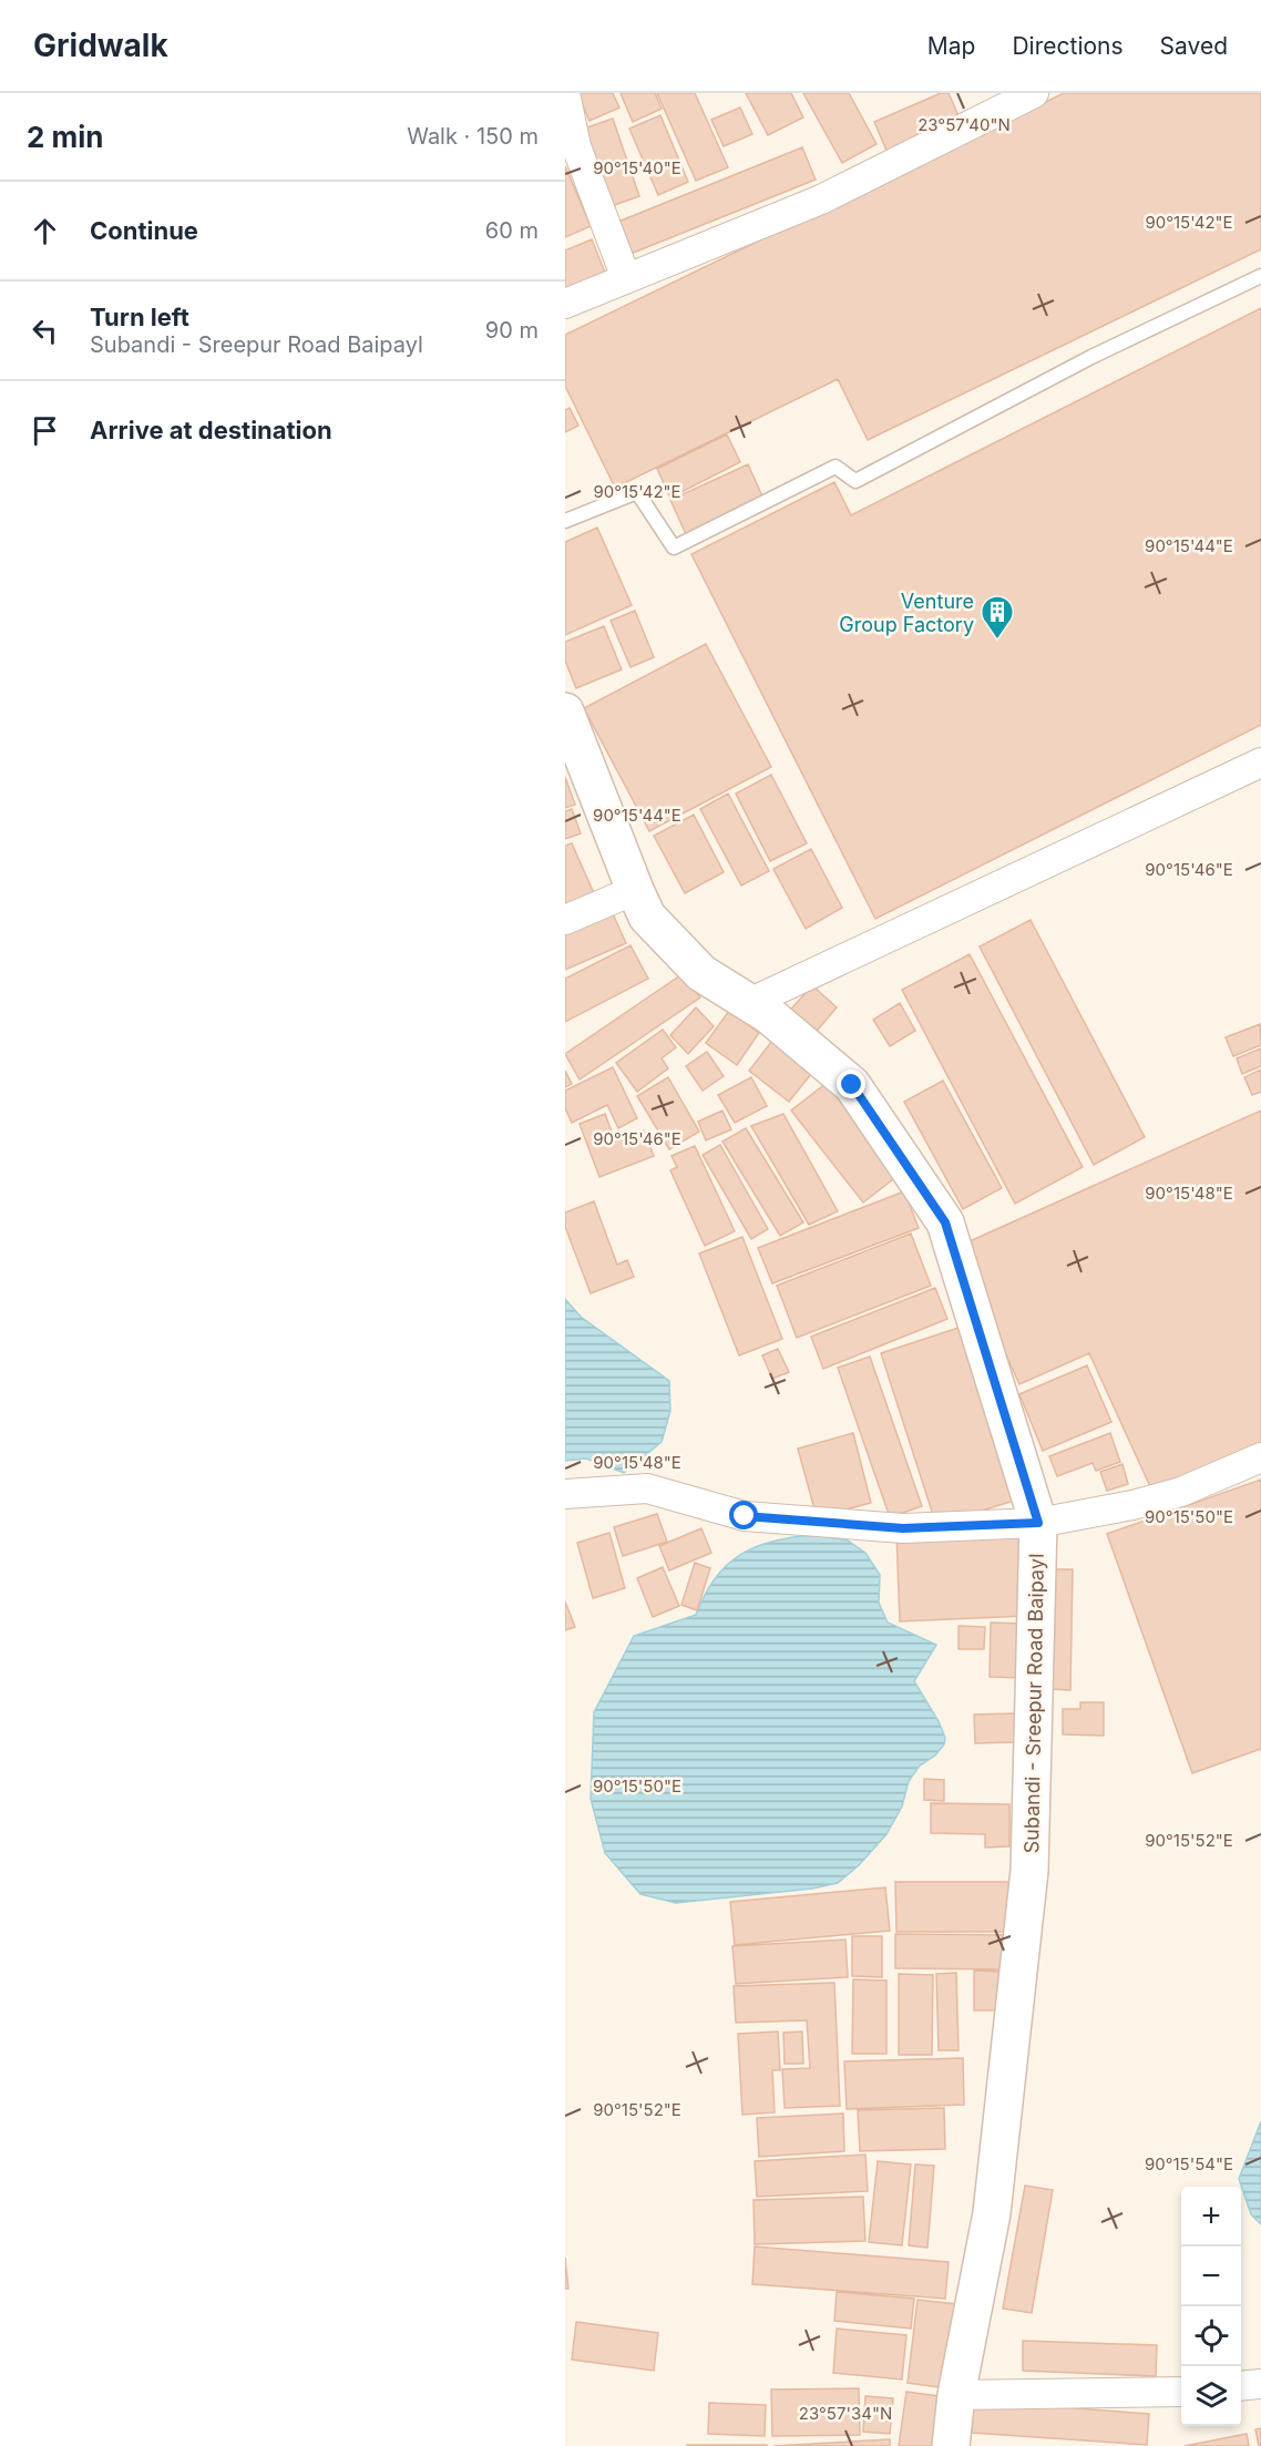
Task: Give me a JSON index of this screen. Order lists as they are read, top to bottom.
{
  "streets": {
    "street": ["Subandi - Sreepur Road Baipayl"]
  },
  "places": {
    "building": ["Venture Group Factory"]
  },
  "page": {
    "header": "Gridwalk",
    "nav": ["Map", "Directions", "Saved"],
    "heading": ["2 min", "Walk · 150 m"],
    "list": [
      ["Continue", "60 m"],
      ["Turn left", "Subandi - Sreepur Road Baipayl", "90 m"],
      "Arrive at destination"
    ],
    "map_buttons": ["+", "−"]
  },
  "coordinates": [
    "23°57'40\"N",
    "90°15'40\"E",
    "90°15'42\"E",
    "90°15'44\"E",
    "90°15'46\"E",
    "90°15'48\"E",
    "90°15'50\"E",
    "90°15'52\"E",
    "90°15'54\"E",
    "23°57'34\"N"
  ]
}
